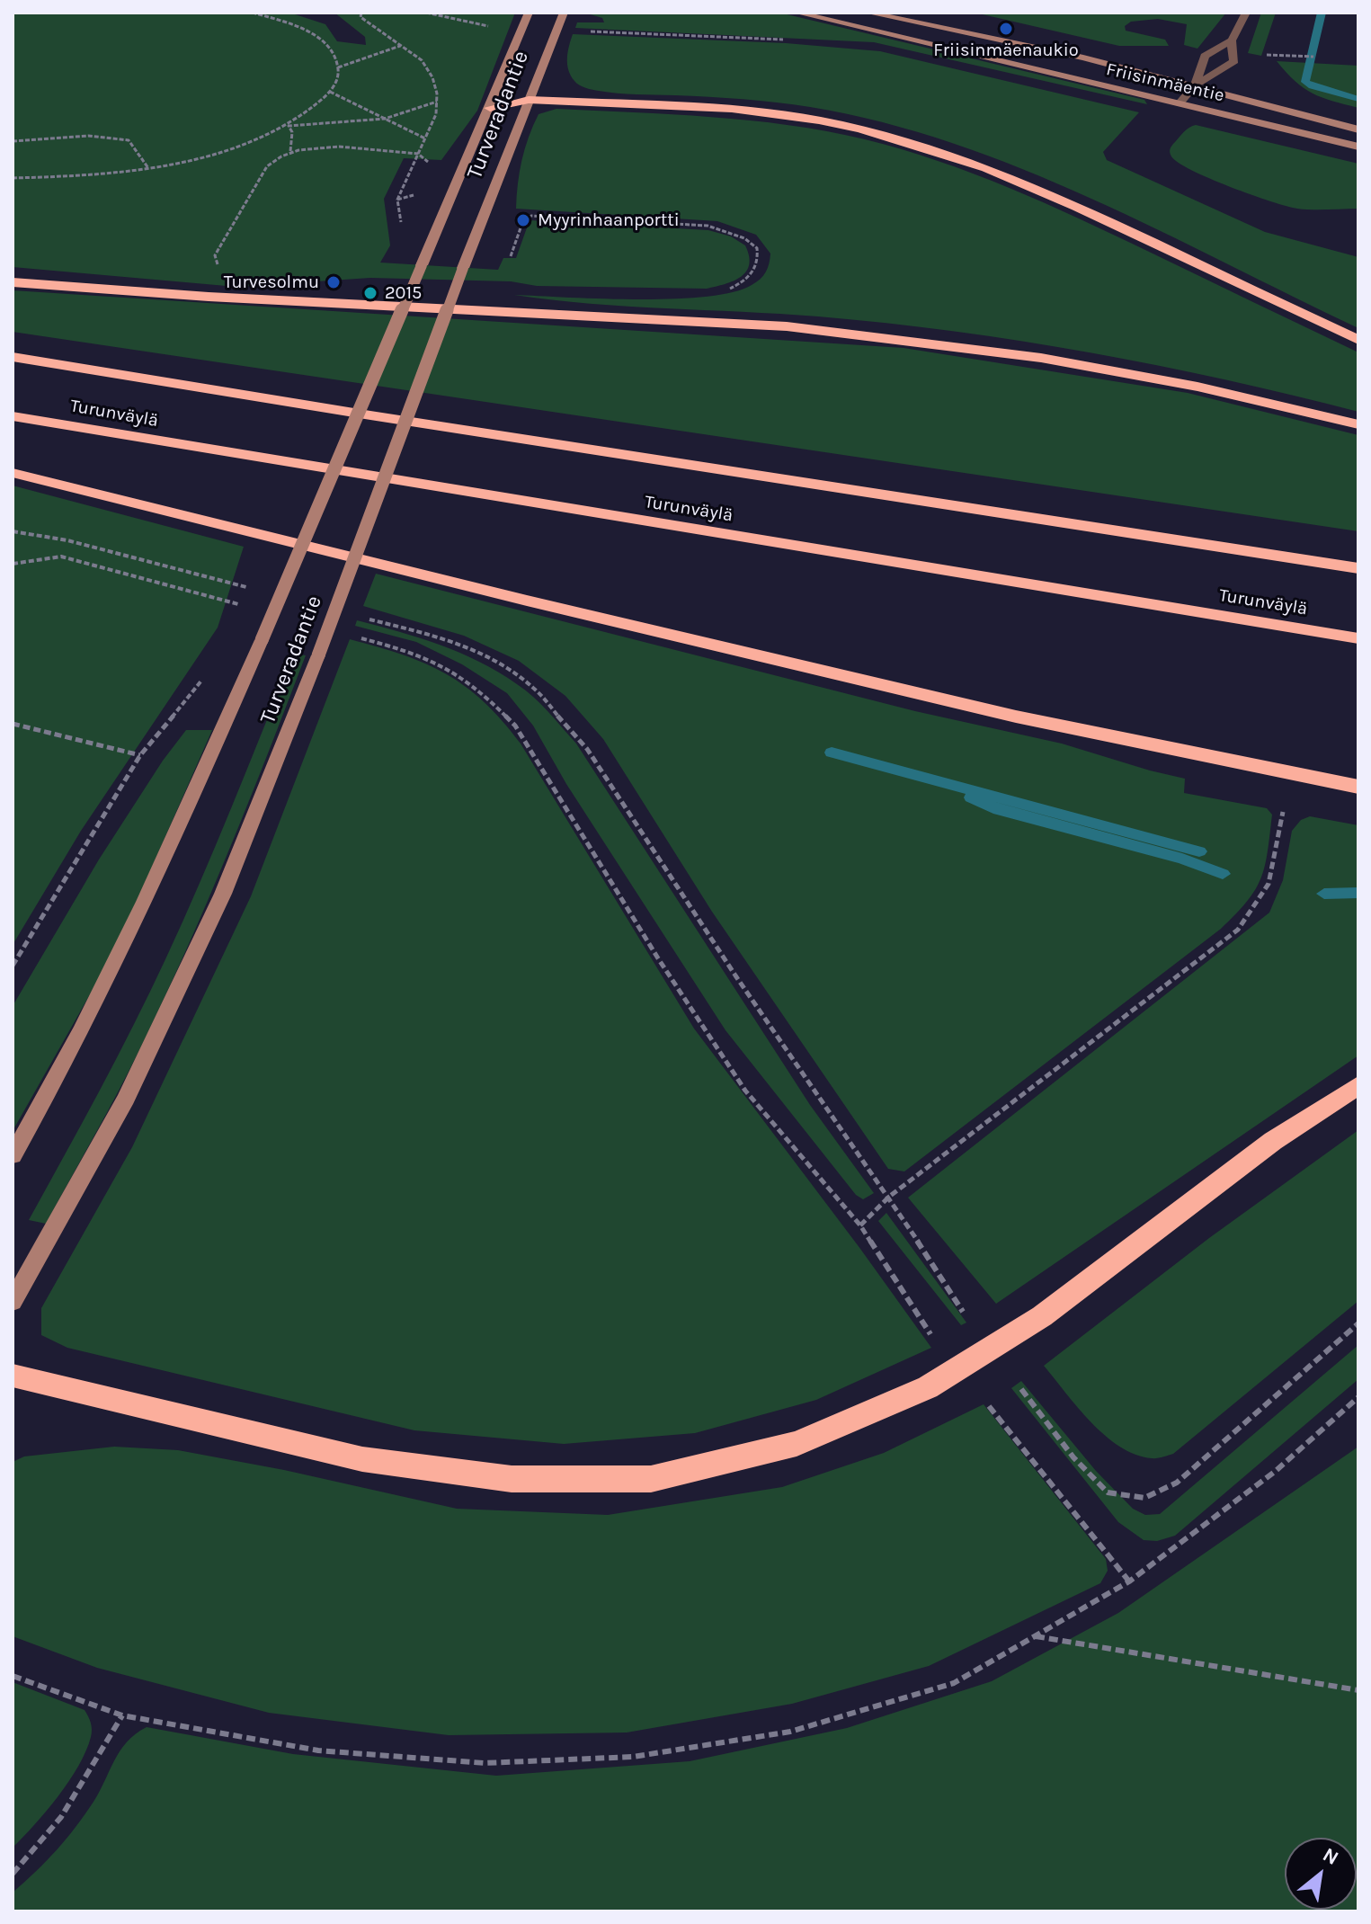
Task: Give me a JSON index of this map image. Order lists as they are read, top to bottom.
{
  "streets": {
    "highway": ["Turunväylä"],
    "main road": ["Friisinmäentie", "Turveradantie"]
  },
  "places": [
    "Friisinmäenaukio",
    "Myyrinhaanportti",
    "Turvesolmu",
    "2015"
  ],
  "north": "top right"
}
